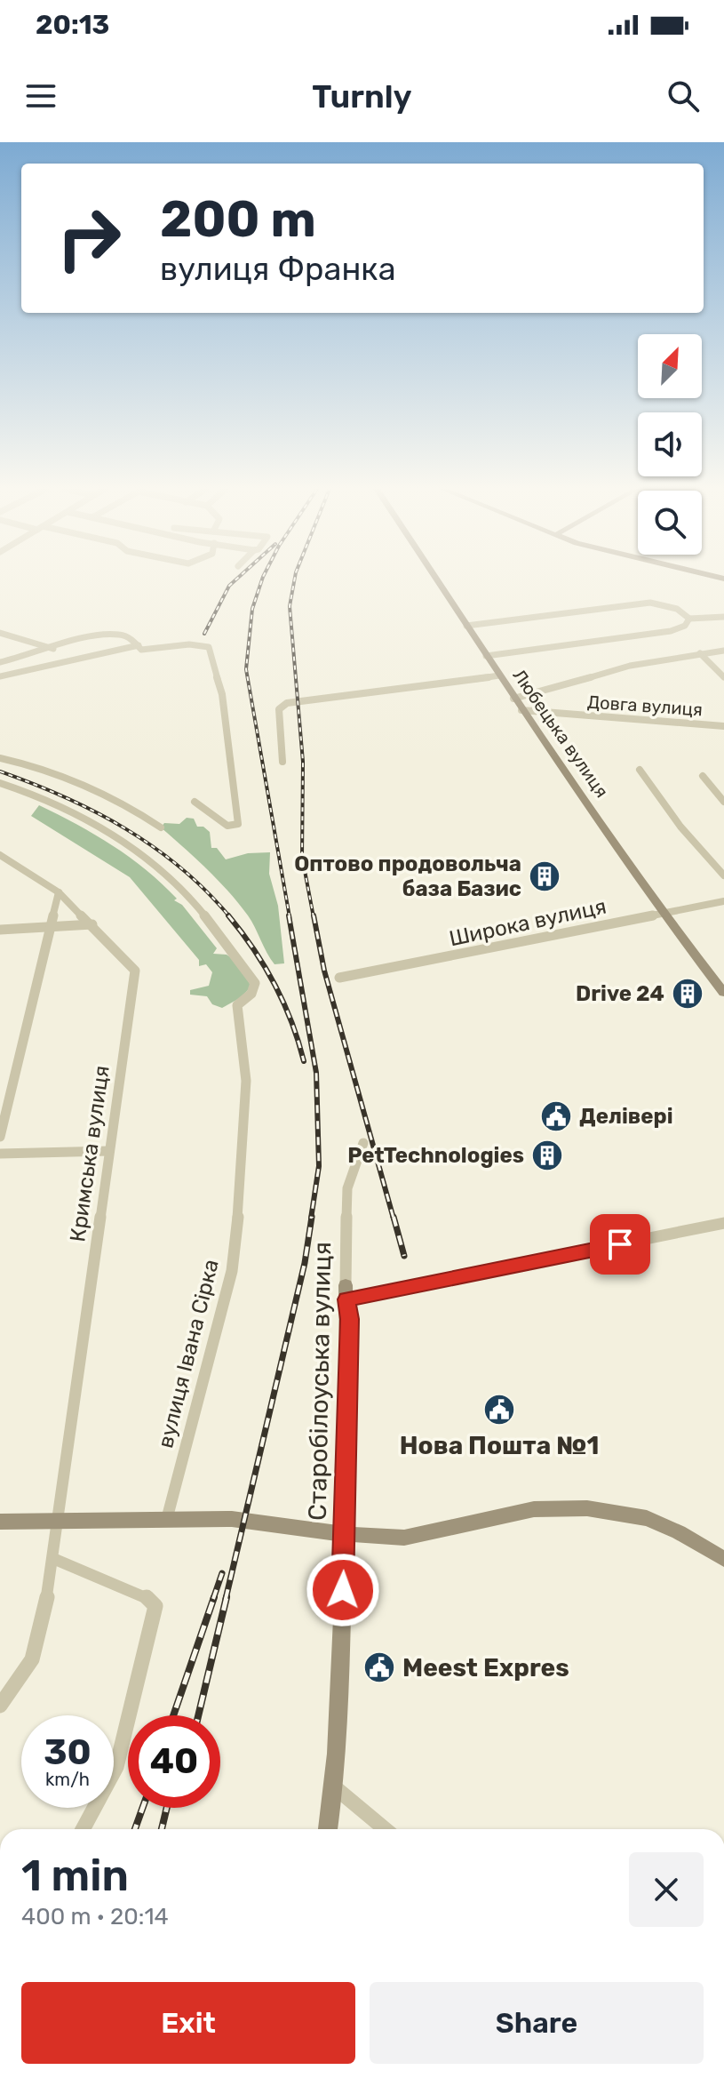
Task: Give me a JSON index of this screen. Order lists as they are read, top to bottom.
{
  "streets": {
    "main road": ["Любецька вулиця", "Старобілоуська вулиця"],
    "street": [
      "Довга вулиця",
      "Широка вулиця",
      "Кримська вулиця",
      "вулиця Івана Сірка"
    ]
  },
  "crossings": [
    ["Довга вулиця", "Любецька вулиця"],
    ["Любецька вулиця", "Широка вулиця"]
  ],
  "places": {
    "building": ["Оптово продовольча база Базис", "Drive 24", "PetTechnologies"],
    "public building": ["Делівері", "Нова Пошта №1", "Meest Expres"]
  },
  "north": "top right",
  "page": {
    "status": "20:13",
    "header": "Turnly",
    "turn": ["200 m", "вулиця Франка"],
    "speed": "30 km/h",
    "limit": "40",
    "heading": ["1 min", "400 m · 20:14"],
    "buttons": ["Exit", "Share"]
  }
}
